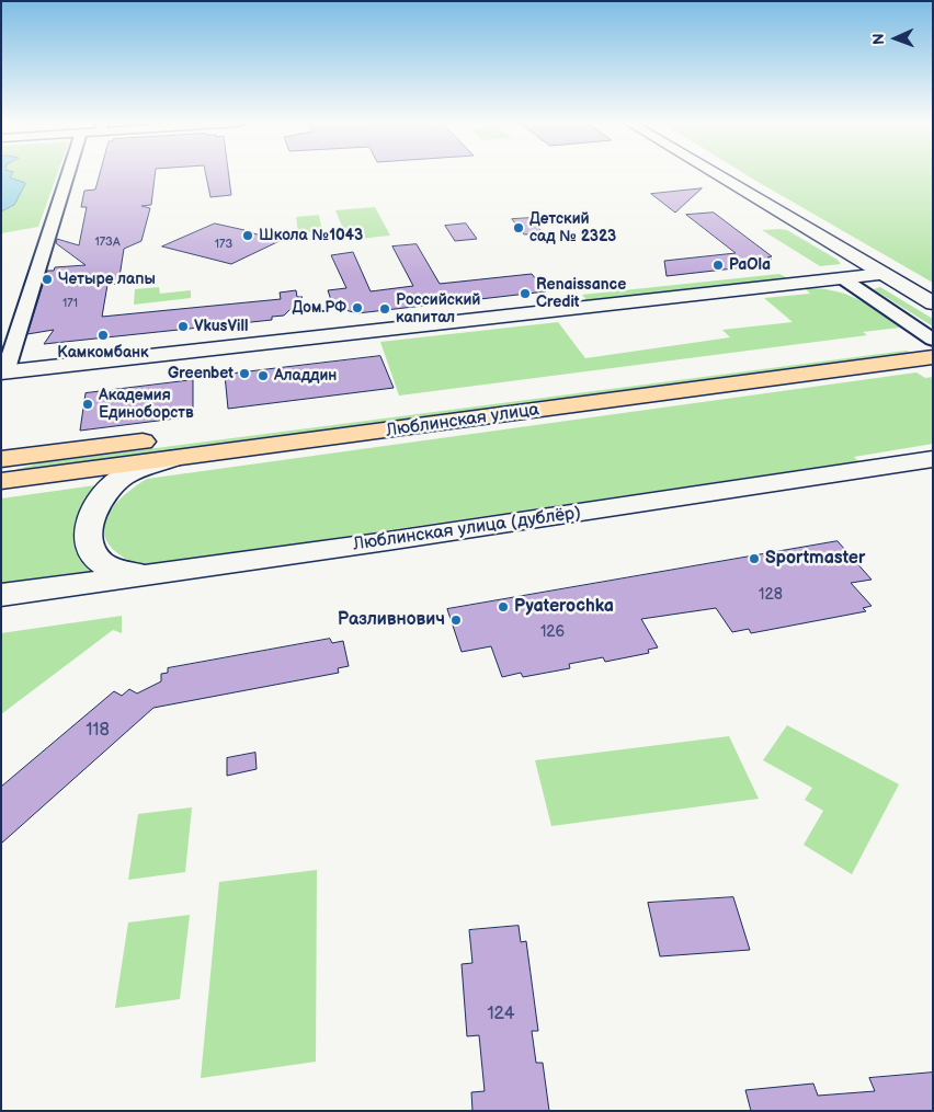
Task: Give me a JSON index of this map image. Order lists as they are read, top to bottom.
{
  "streets": {
    "main road": ["Люблинская улица"],
    "street": ["Люблинская улица (дублёр)"]
  },
  "places": [
    "Детский сад № 2323",
    "Школа №1043",
    "PaOla",
    "Четыре лапы",
    "Renaissance Credit",
    "Дом.РФ",
    "Российский капитал",
    "VkusVill",
    "Камкомбанк",
    "Greenbet",
    "Аладдин",
    "Академия Единоборств",
    "Sportmaster",
    "Pyaterochka",
    "Разливнович"
  ],
  "house_numbers": [
    "173А",
    "173",
    "171",
    "128",
    "126",
    "118",
    "124"
  ],
  "north": "left"
}
